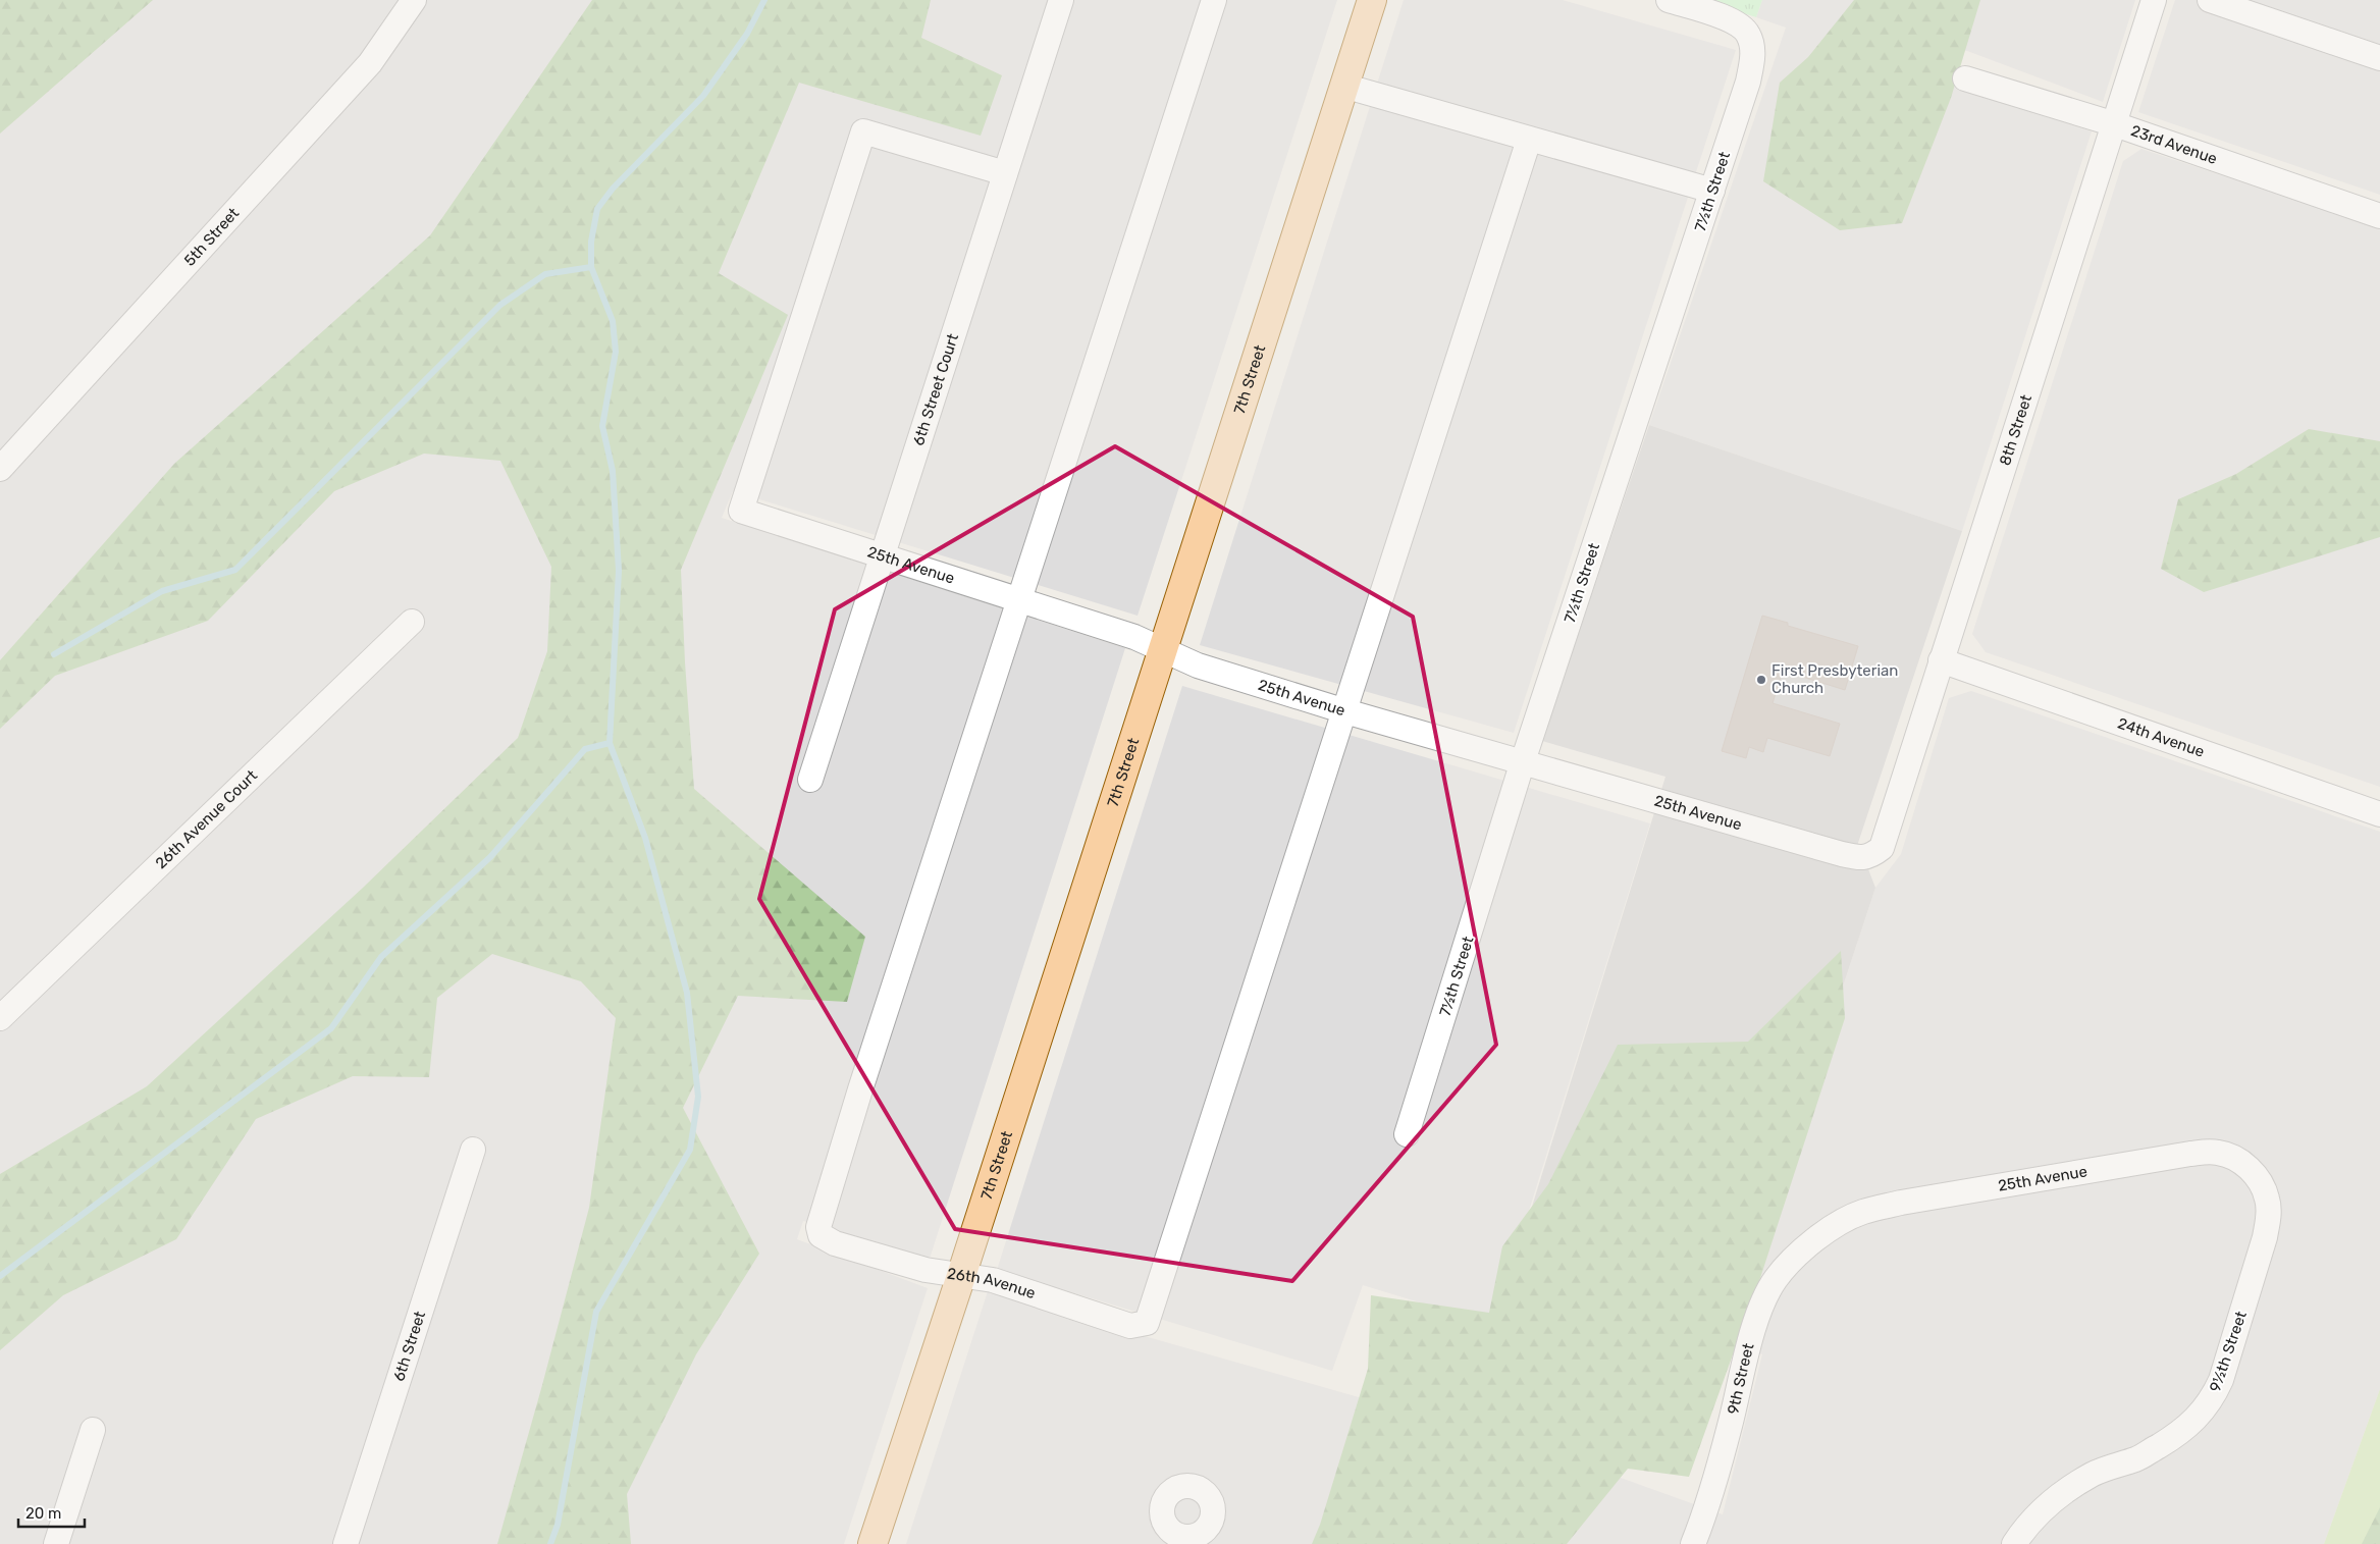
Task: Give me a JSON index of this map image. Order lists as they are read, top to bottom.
{
  "streets": {
    "main road": ["7th Street"],
    "street": [
      "23rd Avenue",
      "7½th Street",
      "5th Street",
      "6th Street Court",
      "8th Street",
      "25th Avenue",
      "24th Avenue",
      "26th Avenue Court",
      "26th Avenue",
      "6th Street",
      "9½th Street",
      "9th Street"
    ]
  },
  "crossings": [
    ["23rd Avenue", "8th Street"],
    ["7½th Street", "25th Avenue"],
    ["7th Street", "25th Avenue"],
    ["7th Street", "26th Avenue"],
    ["6th Street Court", "25th Avenue"],
    ["8th Street", "25th Avenue"],
    ["8th Street", "24th Avenue"],
    ["25th Avenue", "26th Avenue"],
    ["25th Avenue", "9½th Street"],
    ["25th Avenue", "9th Street"]
  ],
  "places": ["First Presbyterian Church"],
  "scale_bar": "20 m"
}
